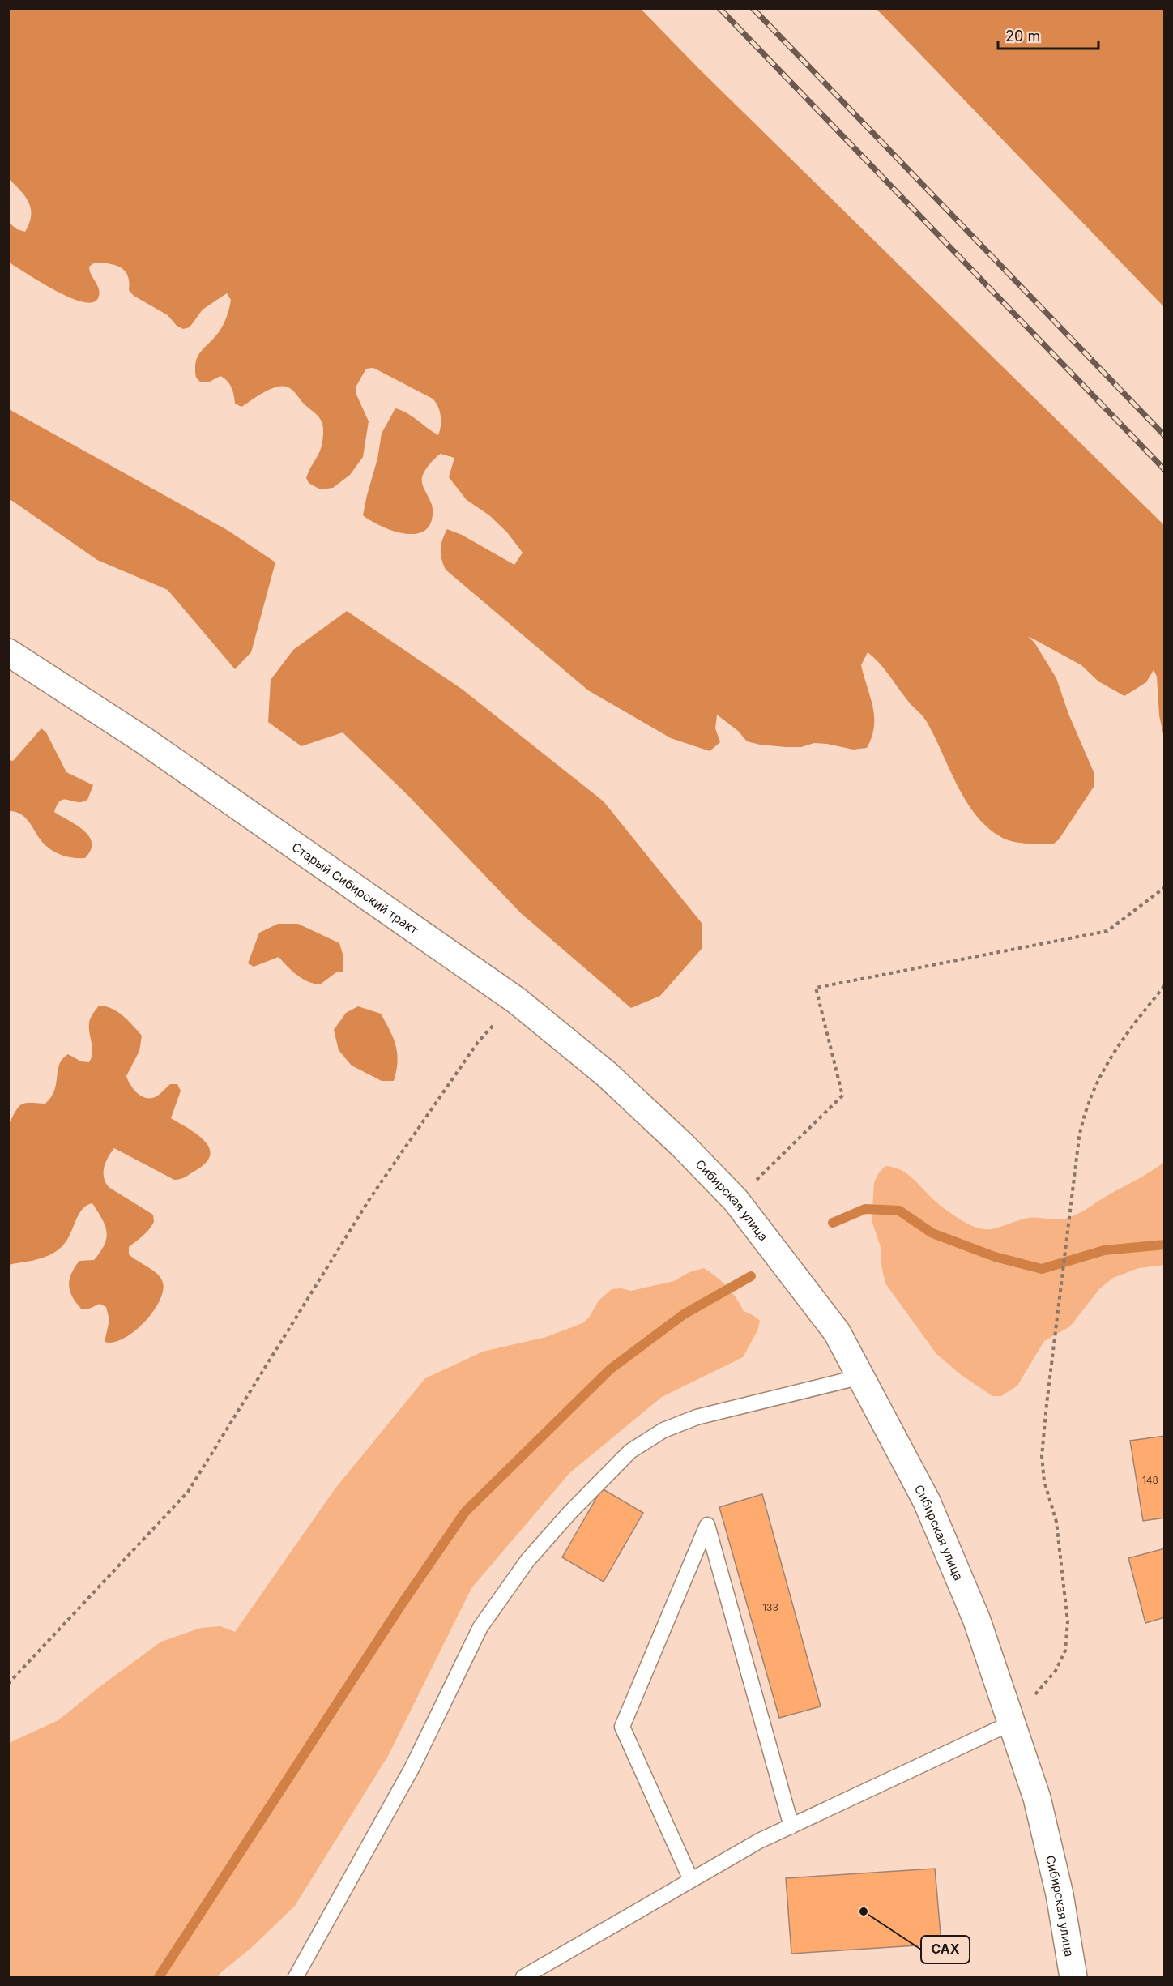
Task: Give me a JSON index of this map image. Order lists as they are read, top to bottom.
{
  "streets": {
    "street": ["Старый Сибирский тракт", "Сибирская улица"]
  },
  "crossings": [
    ["Старый Сибирский тракт", "Сибирская улица"]
  ],
  "places": ["САХ"],
  "house_numbers": ["148", "133"],
  "scale_bar": "20 m"
}
